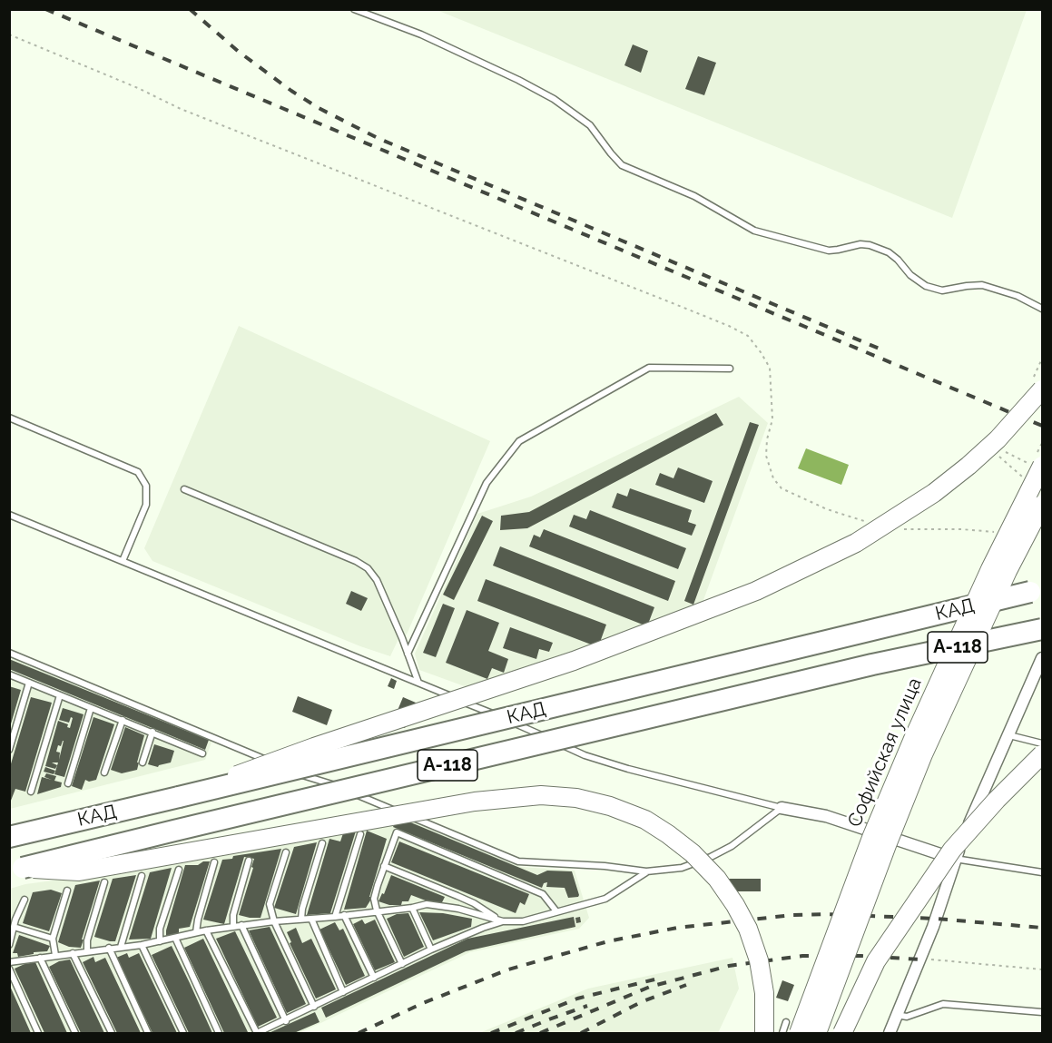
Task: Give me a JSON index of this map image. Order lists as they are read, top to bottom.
{
  "streets": {
    "highway": ["КАД", "А-118"],
    "main road": ["Софийская улица"]
  }
}
